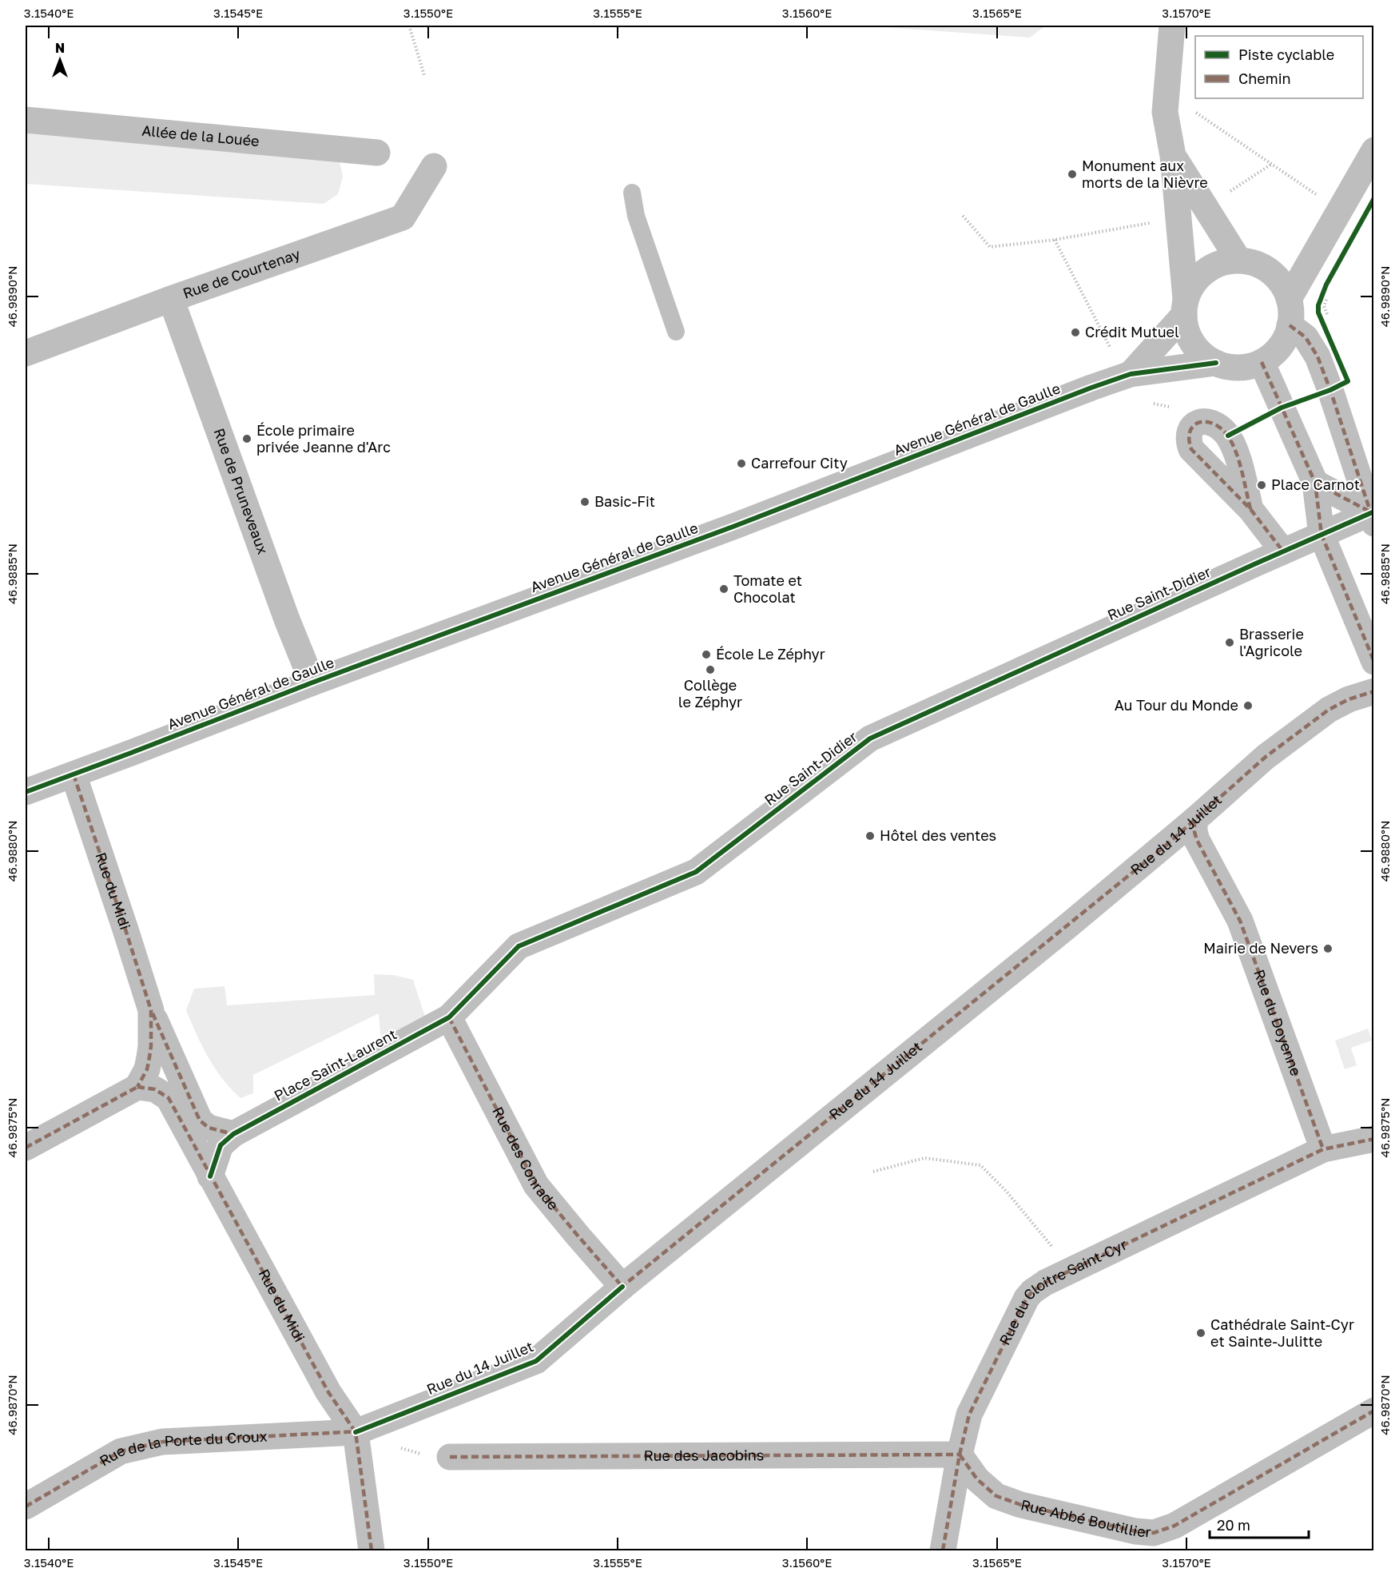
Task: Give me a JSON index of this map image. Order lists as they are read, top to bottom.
{
  "streets": {
    "street": [
      "Allée de la Louée",
      "Rue de Courtenay",
      "Avenue Général de Gaulle",
      "Rue de Pruneveaux",
      "Rue Saint-Didier",
      "Rue du 14 Juillet",
      "Rue du Midi",
      "Rue du Doyenne",
      "Place Saint-Laurent",
      "Rue des Conrade",
      "Rue du Cloitre Saint-Cyr",
      "Rue de la Porte du Croux",
      "Rue des Jacobins",
      "Rue Abbé Boutillier"
    ]
  },
  "crossings": [
    ["Rue de Courtenay", "Rue de Pruneveaux"],
    ["Avenue Général de Gaulle", "Rue de Pruneveaux"],
    ["Avenue Général de Gaulle", "Rue du Midi"],
    ["Rue Saint-Didier", "Place Saint-Laurent"],
    ["Rue Saint-Didier", "Rue des Conrade"],
    ["Rue du 14 Juillet", "Rue du Midi"],
    ["Rue du 14 Juillet", "Rue du Doyenne"],
    ["Rue du 14 Juillet", "Rue des Conrade"],
    ["Rue du 14 Juillet", "Rue de la Porte du Croux"],
    ["Rue du Midi", "Place Saint-Laurent"],
    ["Rue du Midi", "Rue de la Porte du Croux"],
    ["Rue du Doyenne", "Rue du Cloitre Saint-Cyr"],
    ["Place Saint-Laurent", "Rue des Conrade"],
    ["Rue du Cloitre Saint-Cyr", "Rue des Jacobins"],
    ["Rue du Cloitre Saint-Cyr", "Rue Abbé Boutillier"],
    ["Rue des Jacobins", "Rue Abbé Boutillier"]
  ],
  "places": [
    "Monument aux morts de la Nièvre",
    "Crédit Mutuel",
    "École primaire privée Jeanne d'Arc",
    "Carrefour City",
    "Place Carnot",
    "Basic-Fit",
    "Tomate et Chocolat",
    "Brasserie l'Agricole",
    "École Le Zéphyr",
    "Collège le Zéphyr",
    "Au Tour du Monde",
    "Hôtel des ventes",
    "Mairie de Nevers",
    "Cathédrale Saint-Cyr et Sainte-Julitte"
  ],
  "legend": ["Piste cyclable", "Chemin"],
  "scale_bar": "20 m",
  "north": "top",
  "coordinates": [
    "3.1540°E",
    "3.1545°E",
    "3.1550°E",
    "3.1555°E",
    "3.1560°E",
    "3.1565°E",
    "3.1570°E",
    "46.9890°N",
    "46.9885°N",
    "46.9880°N",
    "46.9875°N",
    "46.9870°N"
  ]
}
